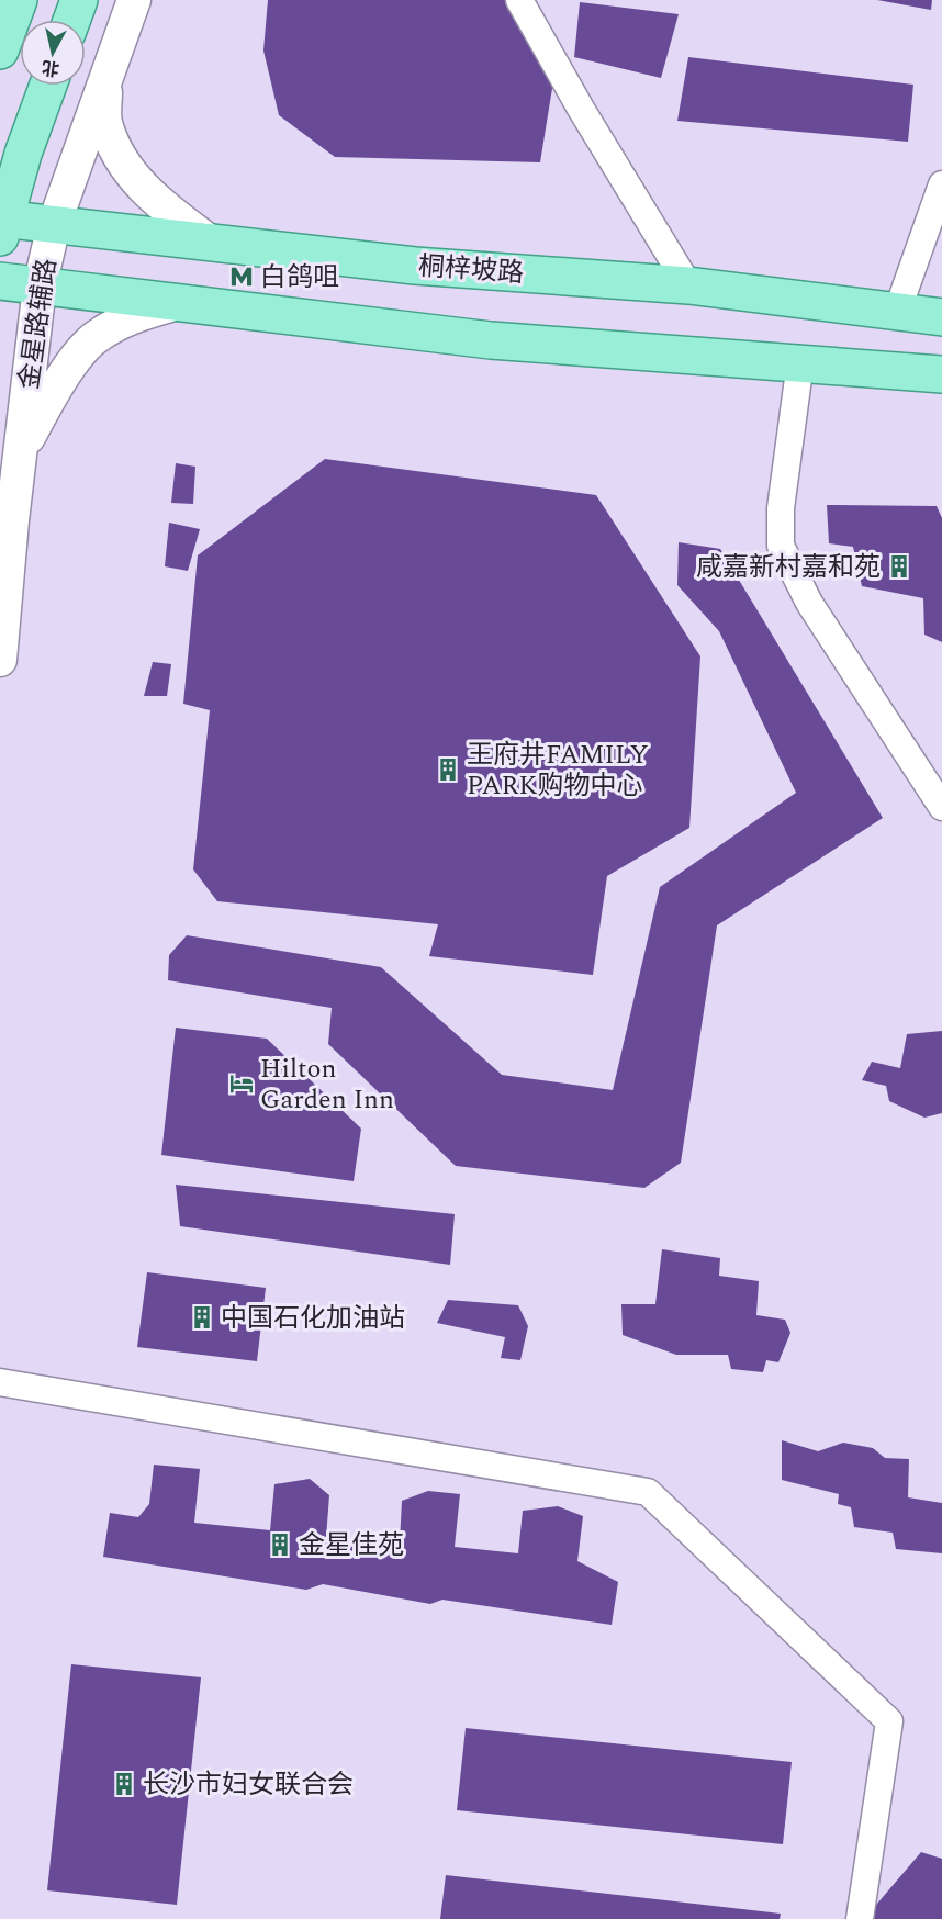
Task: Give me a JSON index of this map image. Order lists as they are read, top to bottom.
{
  "streets": {
    "main road": ["桐梓坡路"],
    "street": ["金星路辅路"]
  },
  "crossings": [
    ["桐梓坡路", "金星路辅路"]
  ],
  "places": {
    "metro station": ["白鸽咀"],
    "building": [
      "咸嘉新村嘉和苑",
      "王府井FAMILY PARK购物中心",
      "中国石化加油站",
      "金星佳苑",
      "长沙市妇女联合会"
    ],
    "hotel": ["Hilton Garden Inn"]
  },
  "north": "bottom"
}
